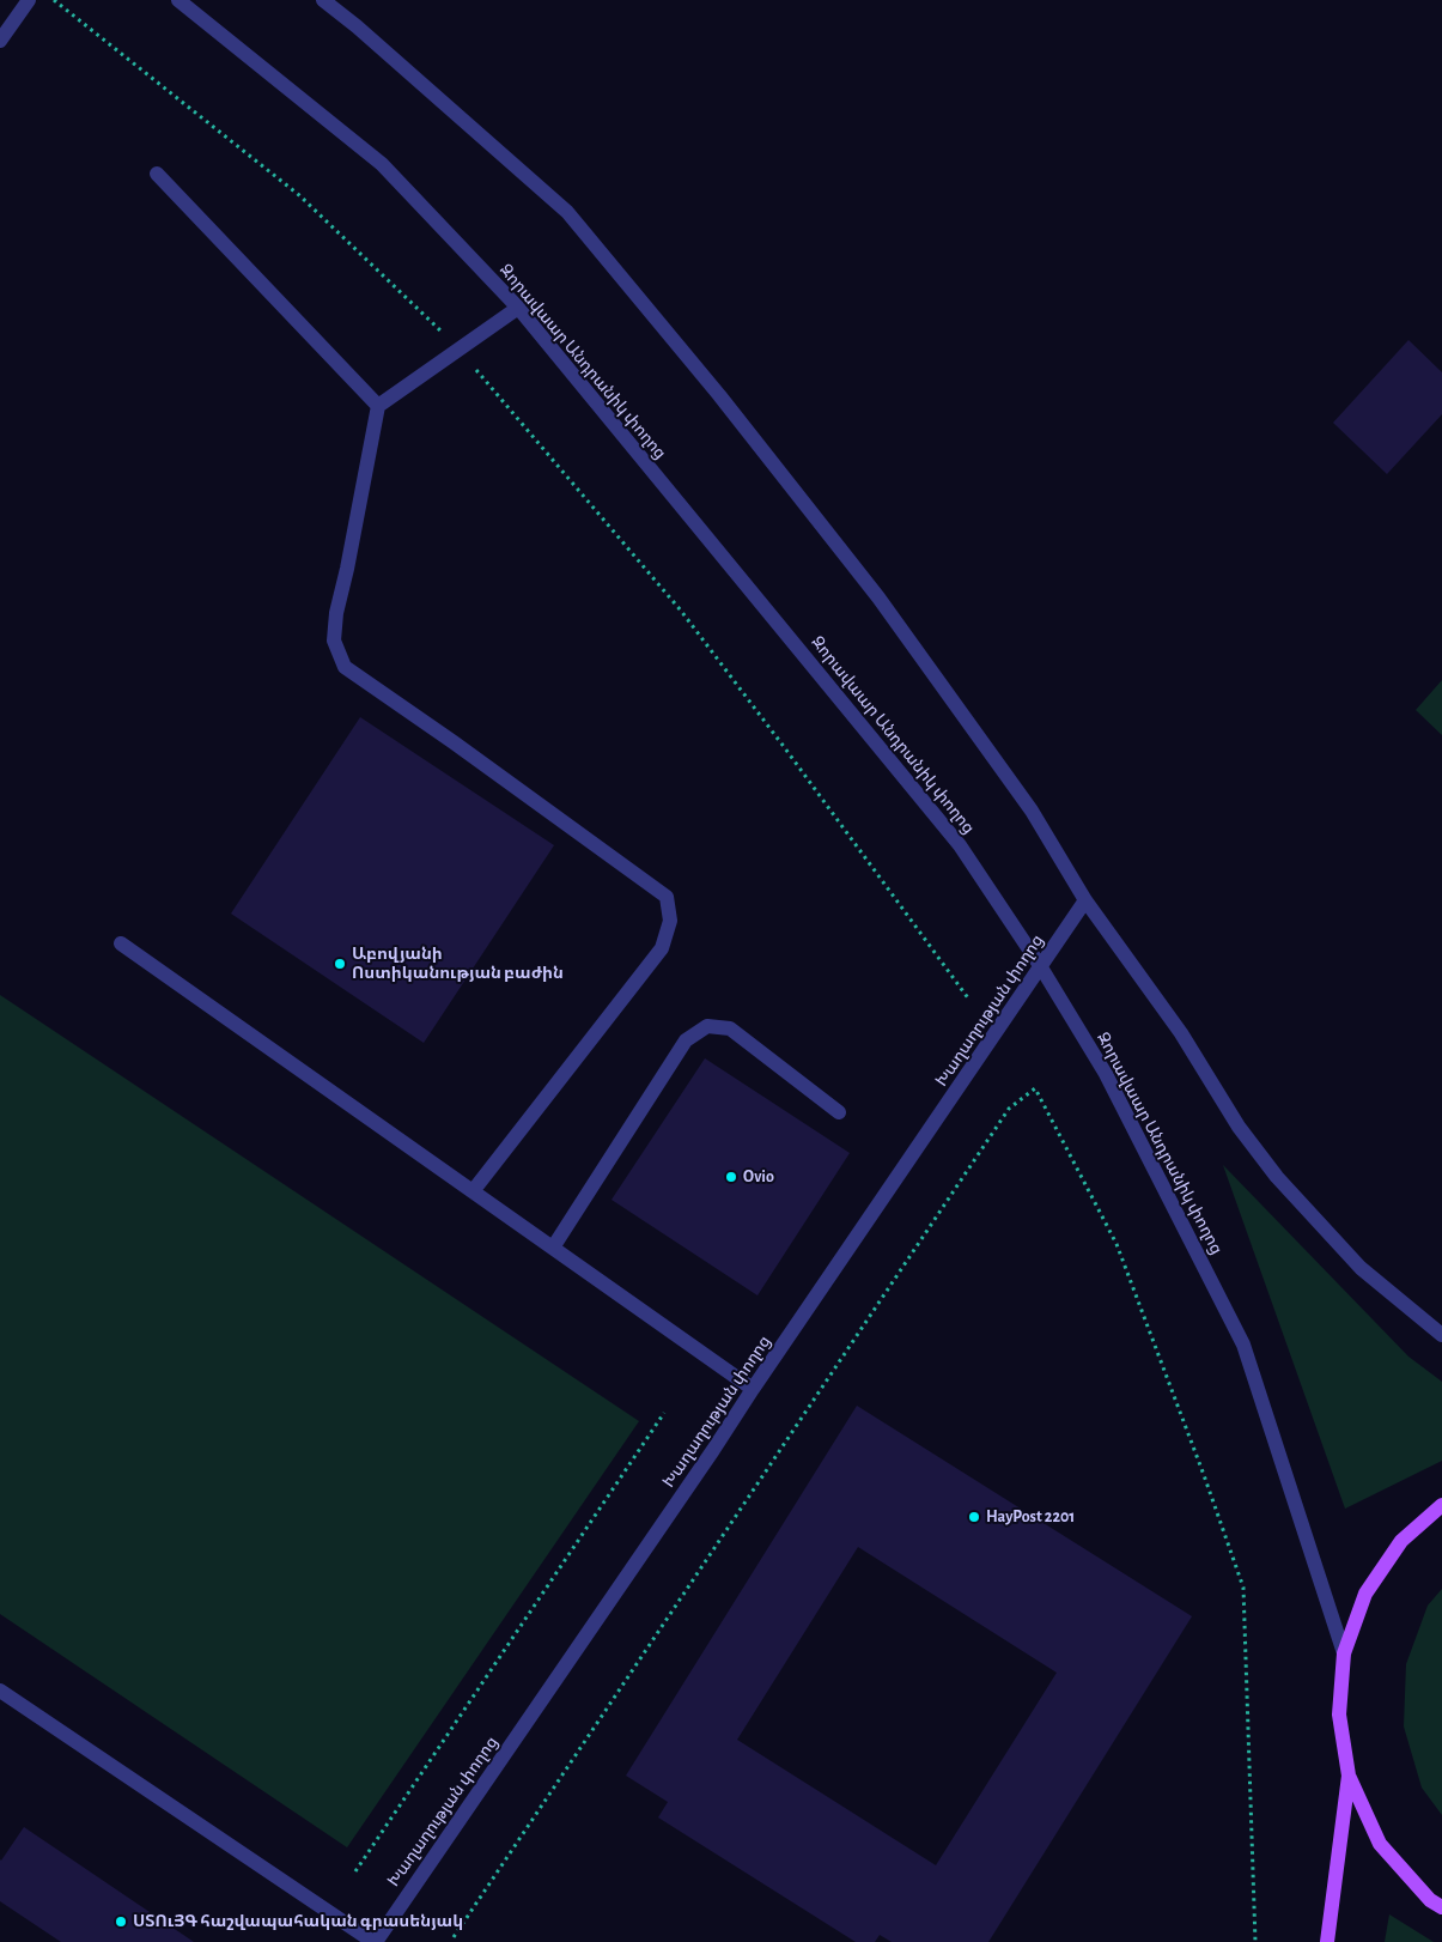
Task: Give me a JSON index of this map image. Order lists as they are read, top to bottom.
{
  "streets": {
    "street": ["Զորավաար Անդրանիկ փողոց", "Խաղաղության փողոց"]
  },
  "crossings": [
    ["Զորավաար Անդրանիկ փողոց", "Խաղաղության փողոց"]
  ],
  "places": [
    "Աբովյանի Ոստիկանության բաժին",
    "Ovio",
    "HayPost 2201",
    "ՍՏՈւՅԳ հաշվապահական գրասենյակ"
  ]
}
